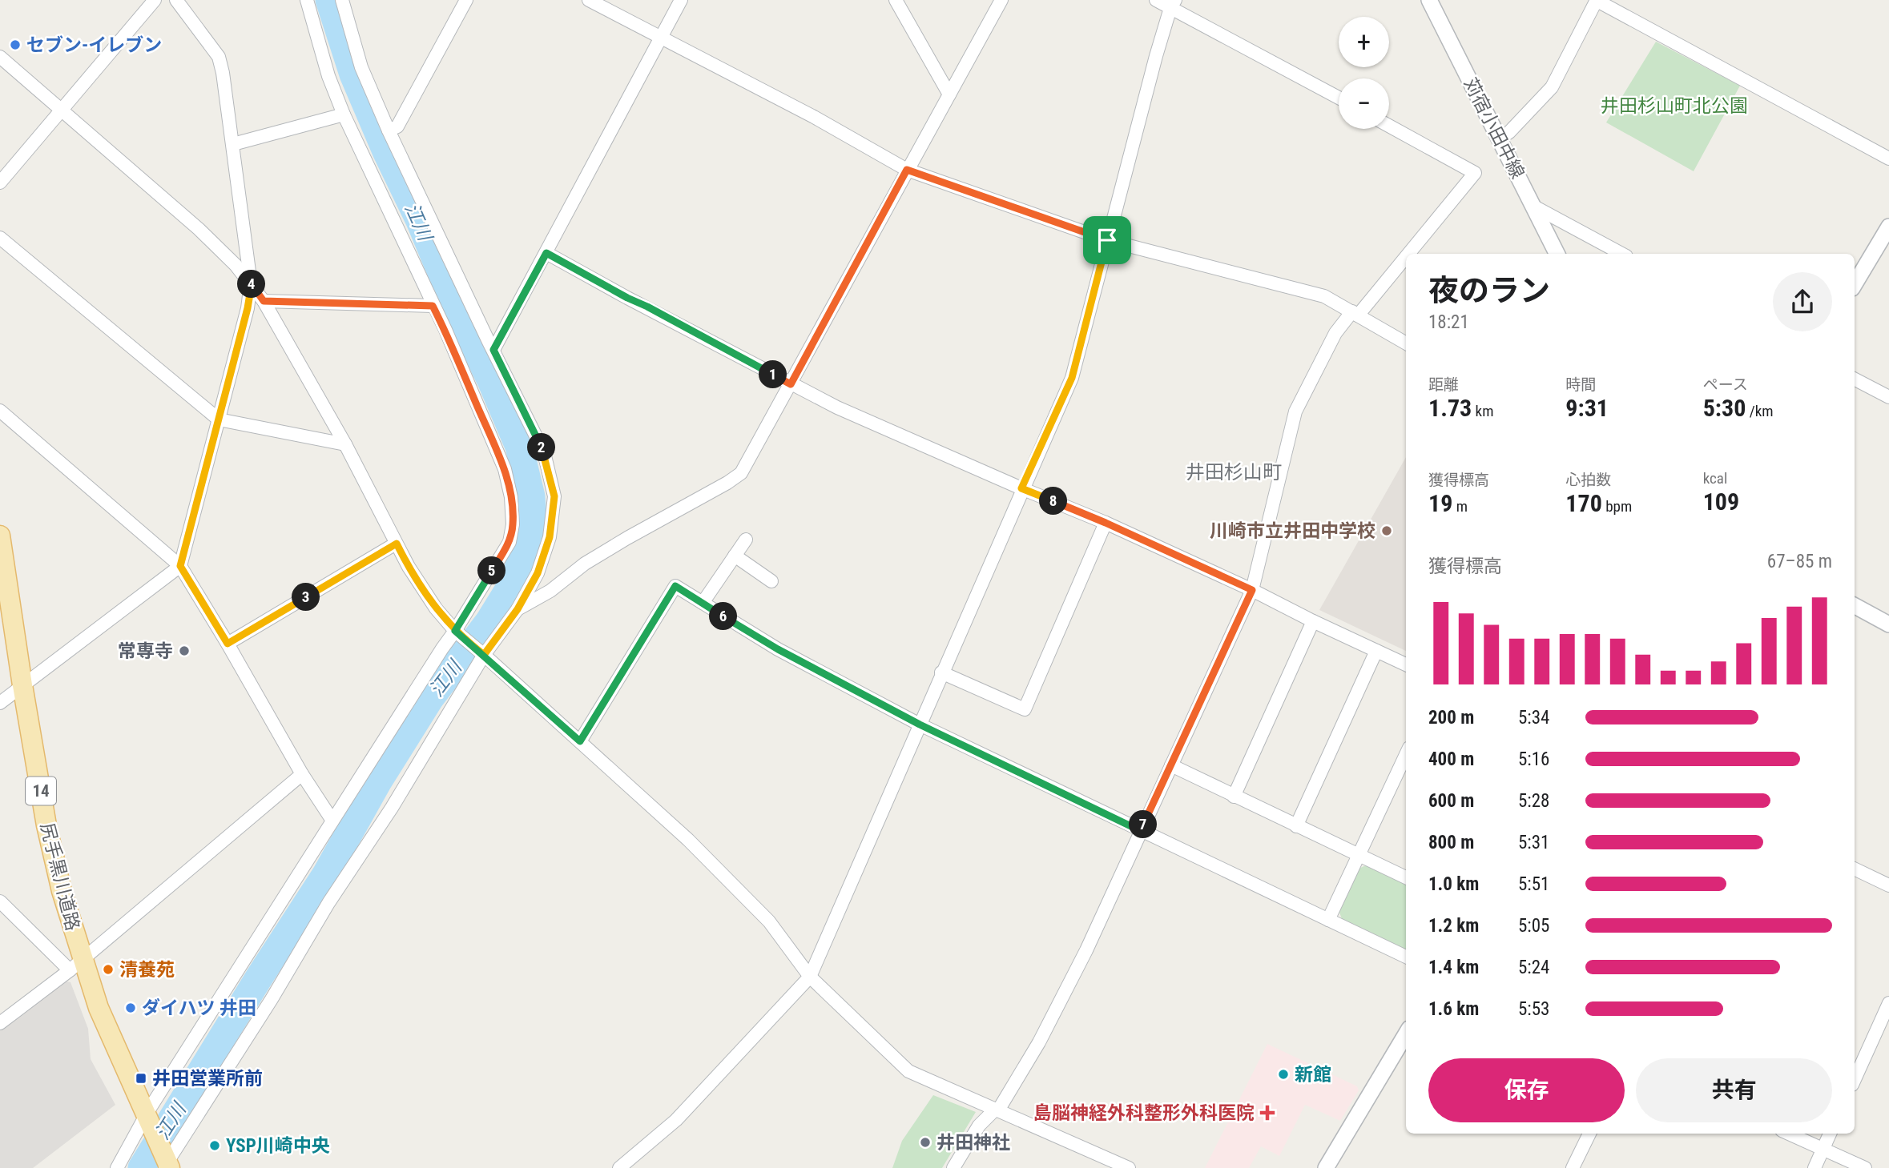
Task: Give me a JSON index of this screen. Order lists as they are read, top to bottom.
{
  "streets": {
    "main road": ["14", "尻手黒川道路"],
    "street": ["苅宿小田中線"]
  },
  "districts": ["井田杉山町"],
  "water": ["江川"],
  "parks": ["井田杉山町北公園"],
  "places": {
    "other": [
      "セブン-イレブン",
      "川崎市立井田中学校",
      "常専寺",
      "清養苑",
      "ダイハツ 井田",
      "新館",
      "井田神社",
      "YSP川崎中央"
    ],
    "transit": ["井田営業所前"],
    "health": ["島脳神経外科整形外科医院"]
  },
  "page": {
    "map_buttons": ["+", "−"],
    "heading": ["夜のラン", "18:21"],
    "pins": [
      "4",
      "1",
      "2",
      "8",
      "5",
      "3",
      "6",
      "7"
    ],
    "stats": [
      ["距離", "1.73 km"],
      ["時間", "9:31"],
      ["ペース", "5:30 /km"],
      ["獲得標高", "19 m"],
      ["心拍数", "170 bpm"],
      ["kcal", "109"]
    ],
    "chart": ["獲得標高", "67–85 m"],
    "list": [
      {
        "name": "200 m",
        "note": "5:34"
      },
      {
        "name": "400 m",
        "note": "5:16"
      },
      {
        "name": "600 m",
        "note": "5:28"
      },
      {
        "name": "800 m",
        "note": "5:31"
      },
      {
        "name": "1.0 km",
        "note": "5:51"
      },
      {
        "name": "1.2 km",
        "note": "5:05"
      },
      {
        "name": "1.4 km",
        "note": "5:24"
      },
      {
        "name": "1.6 km",
        "note": "5:53"
      }
    ],
    "buttons": ["保存", "共有"]
  }
}
